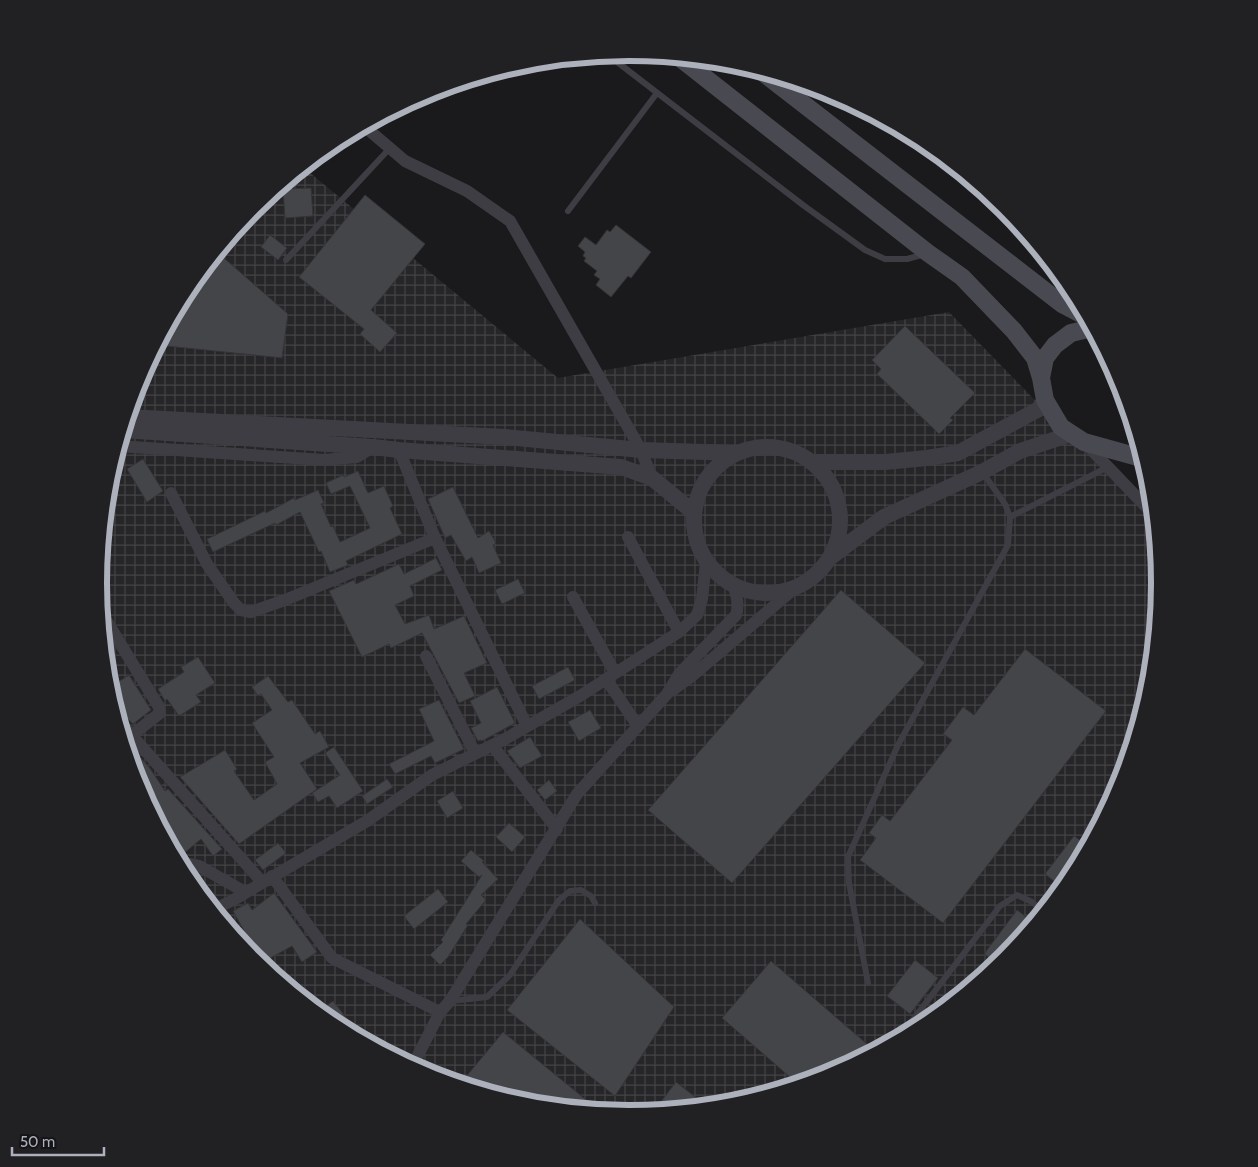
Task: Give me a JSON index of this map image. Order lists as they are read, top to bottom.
{
  "scale_bar": "50 m"
}
